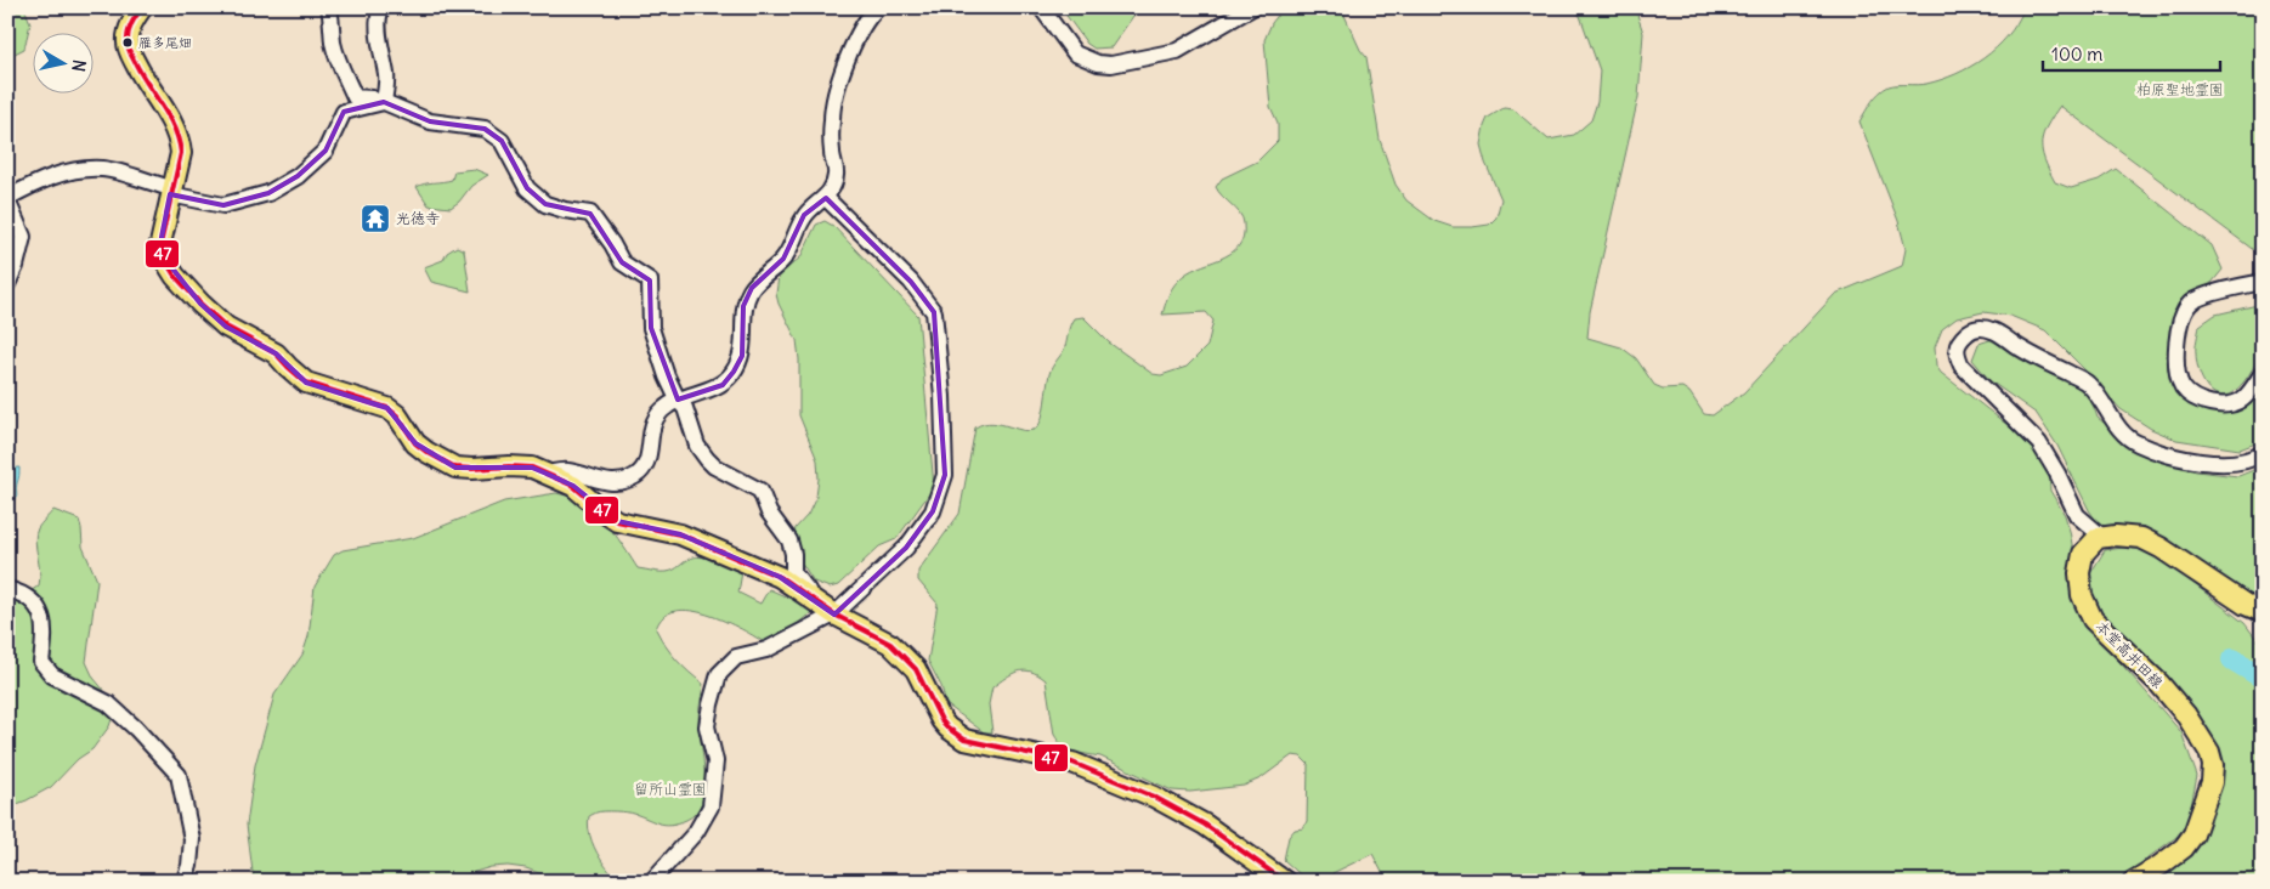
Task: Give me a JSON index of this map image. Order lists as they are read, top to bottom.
{
  "streets": {
    "main road": ["本堂高井田線"]
  },
  "parks": ["柏原聖地霊園", "留所山霊園"],
  "places": {
    "other": ["雁多尾畑"],
    "temple": ["光徳寺"]
  },
  "lines": ["transit line 47"],
  "scale_bar": "100 m",
  "north": "right"
}
